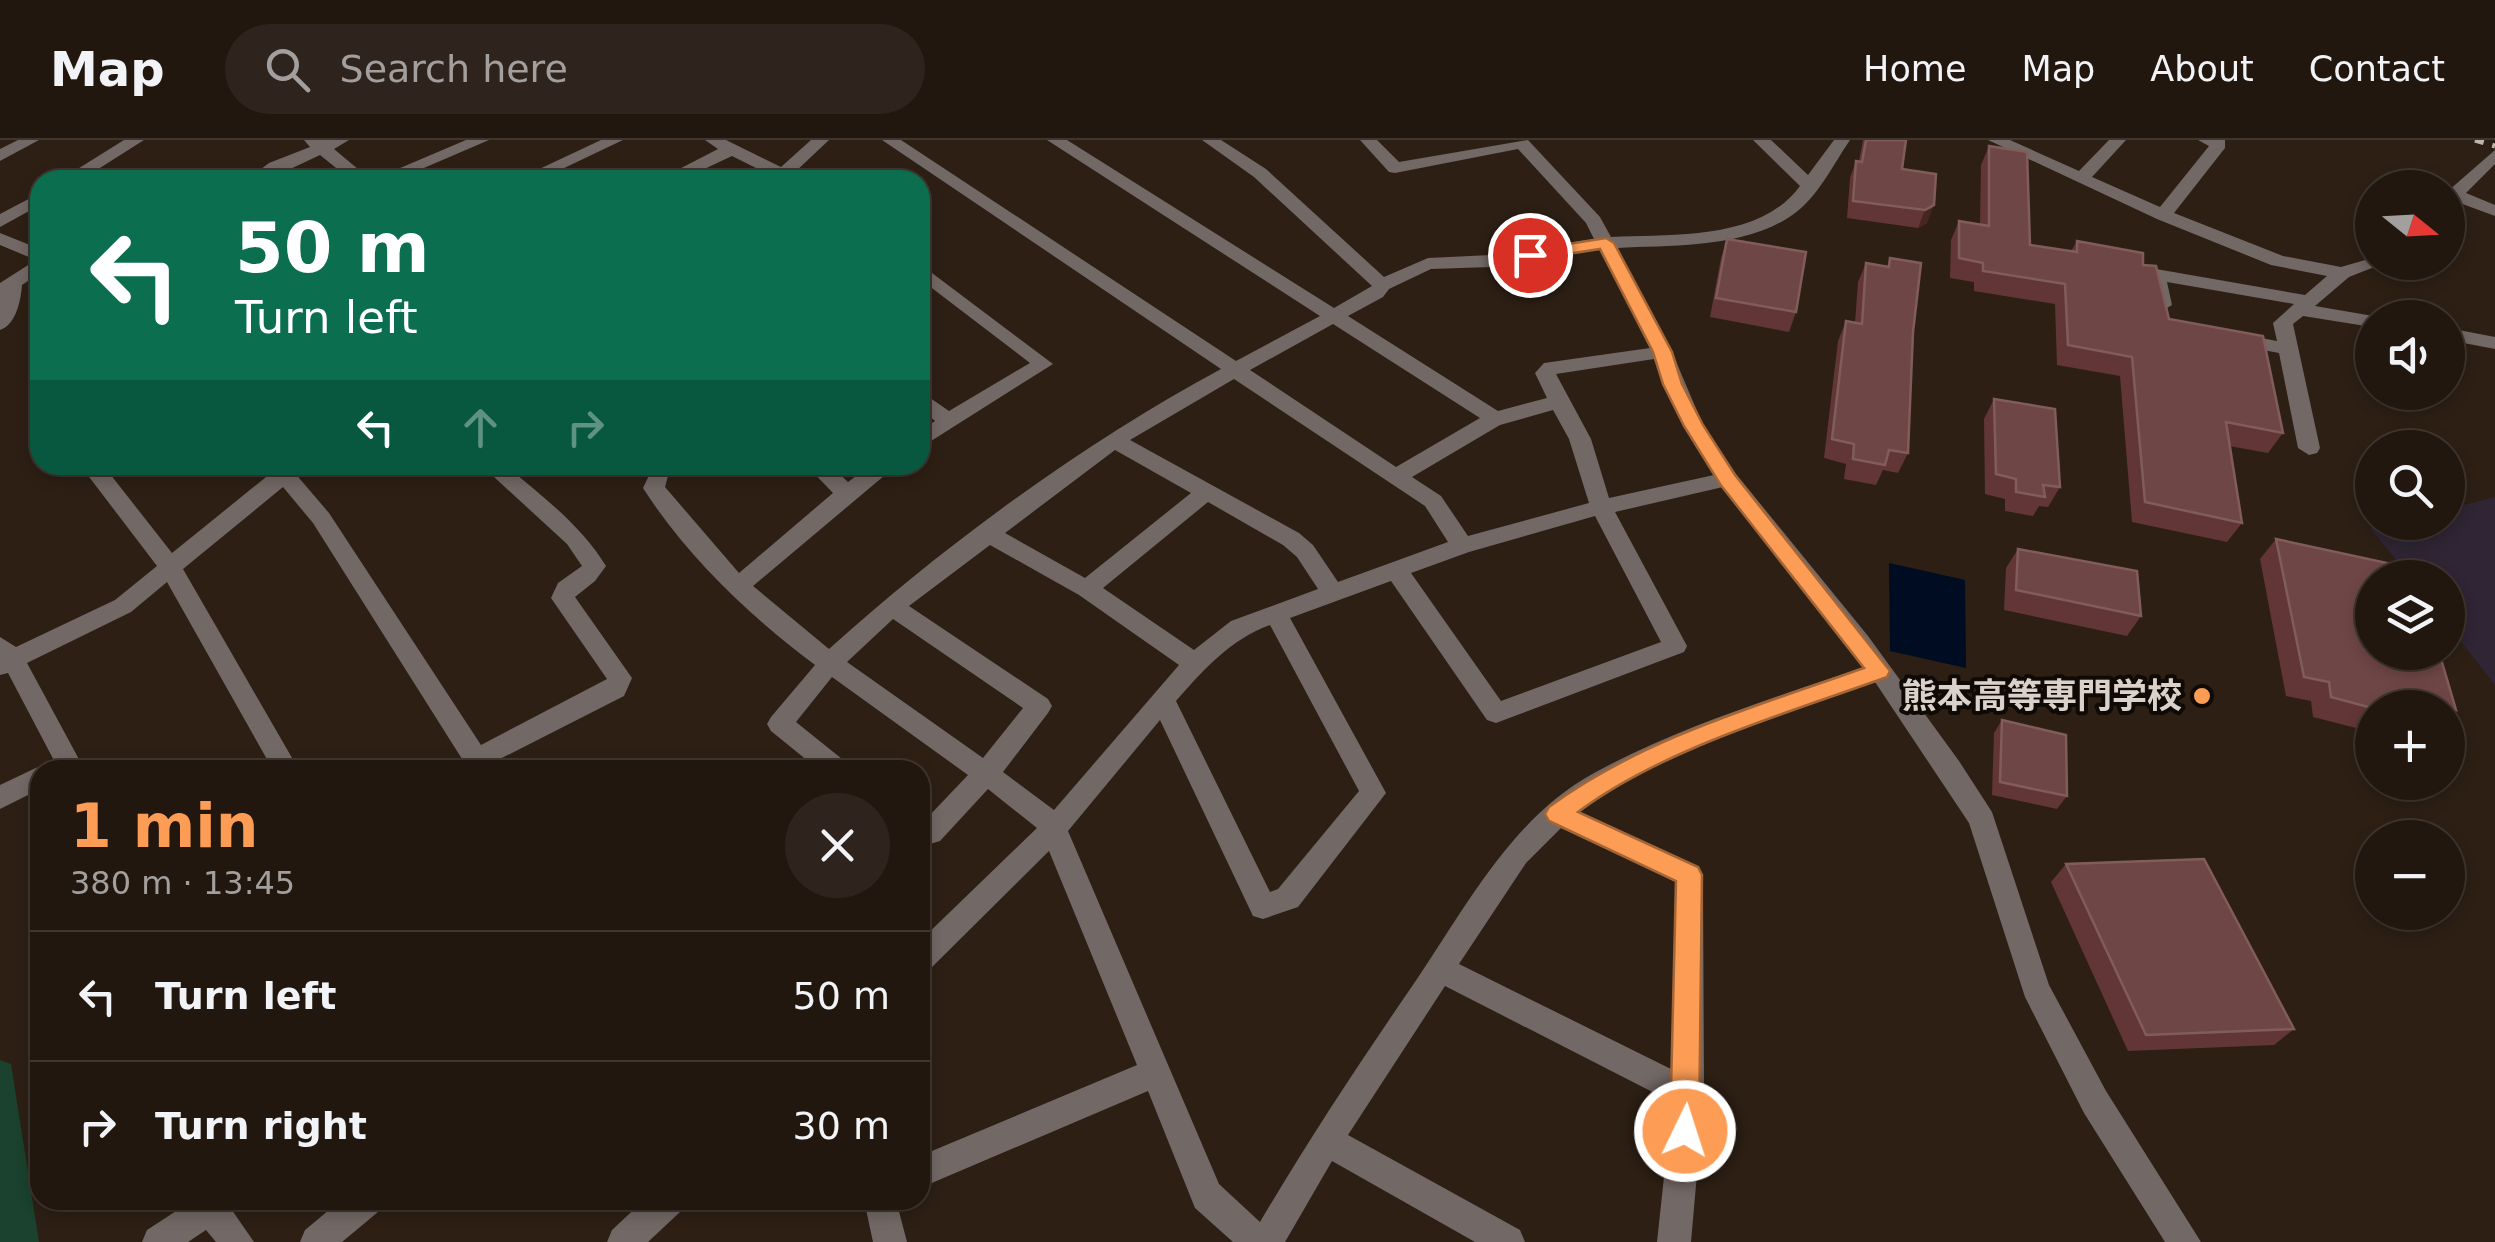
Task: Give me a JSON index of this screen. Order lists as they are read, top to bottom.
{
  "places": ["熊本高等専門学校"],
  "north": "right",
  "page": {
    "header": "Map",
    "search": "Search here",
    "nav": [
      "Home",
      "Map",
      "About",
      "Contact"
    ],
    "map_buttons": ["+", "−"],
    "turn": ["50 m", "Turn left"],
    "heading": ["1 min", "380 m · 13:45"],
    "list": [
      {
        "name": "Turn left",
        "value": "50 m"
      },
      {
        "name": "Turn right",
        "value": "30 m"
      }
    ]
  }
}
